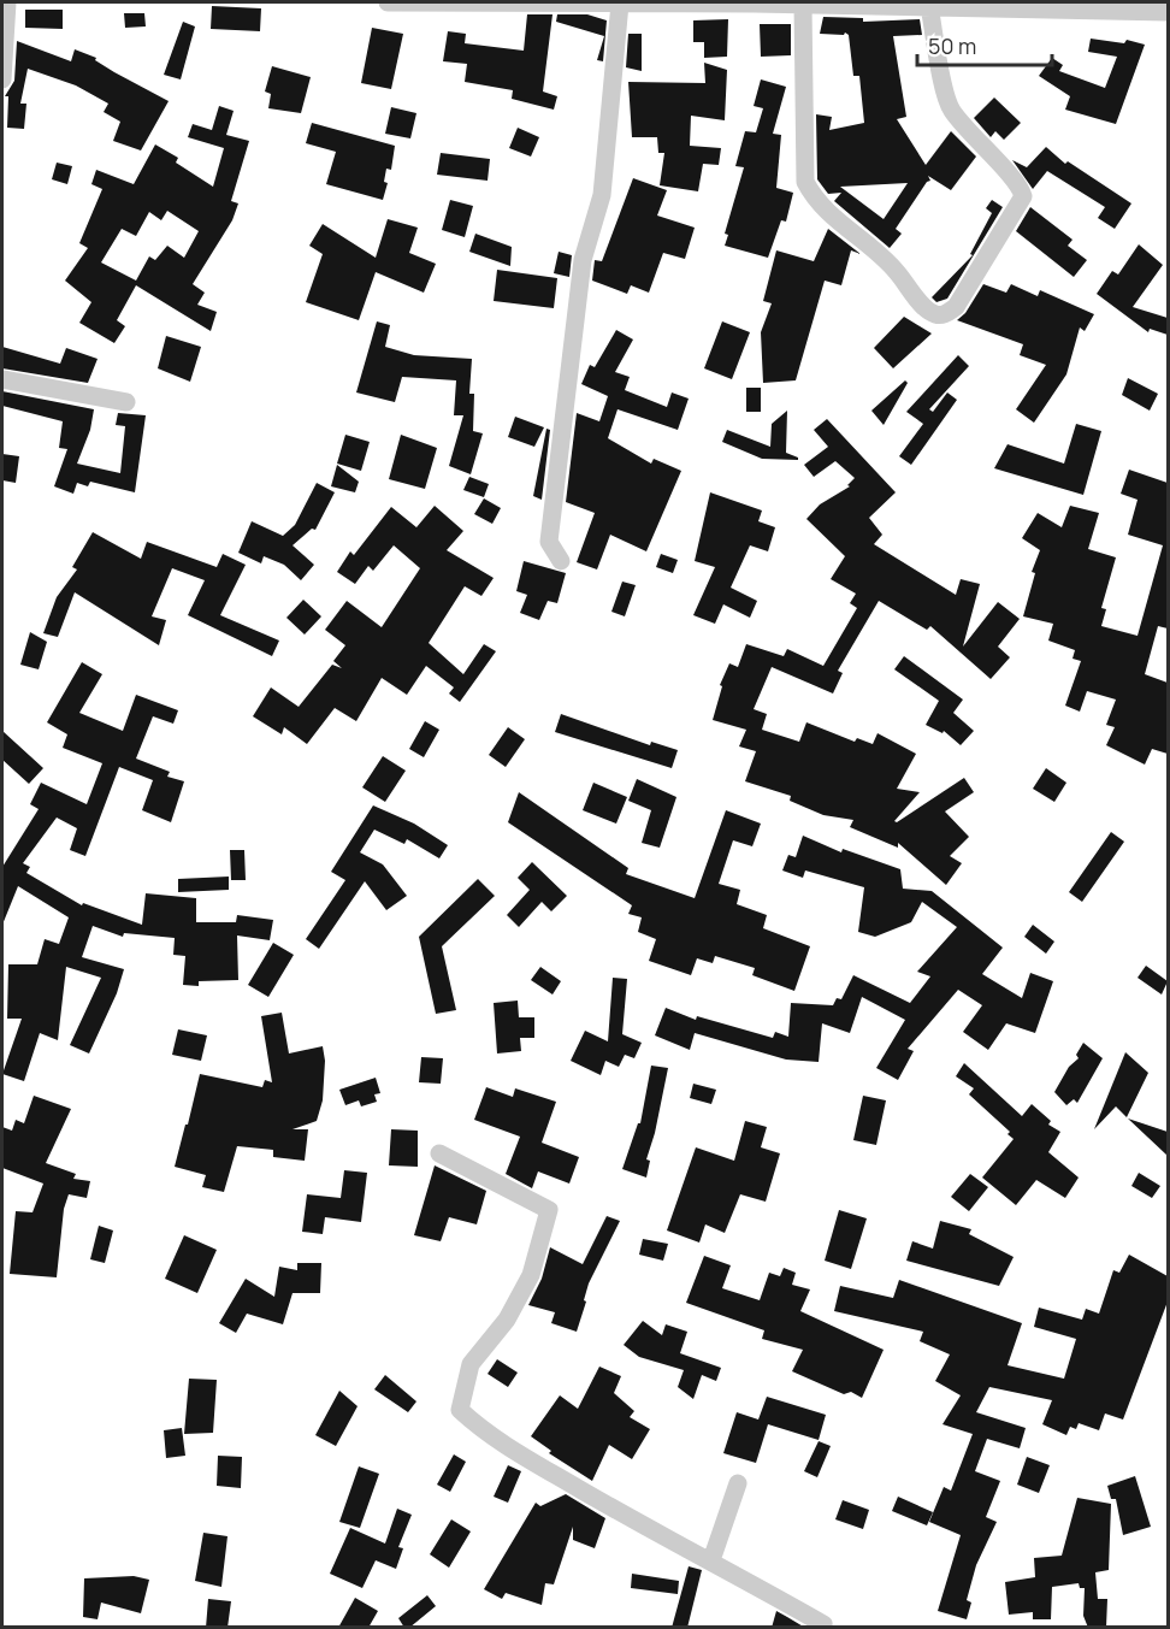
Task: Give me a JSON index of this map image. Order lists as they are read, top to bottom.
{
  "scale_bar": "50 m"
}
